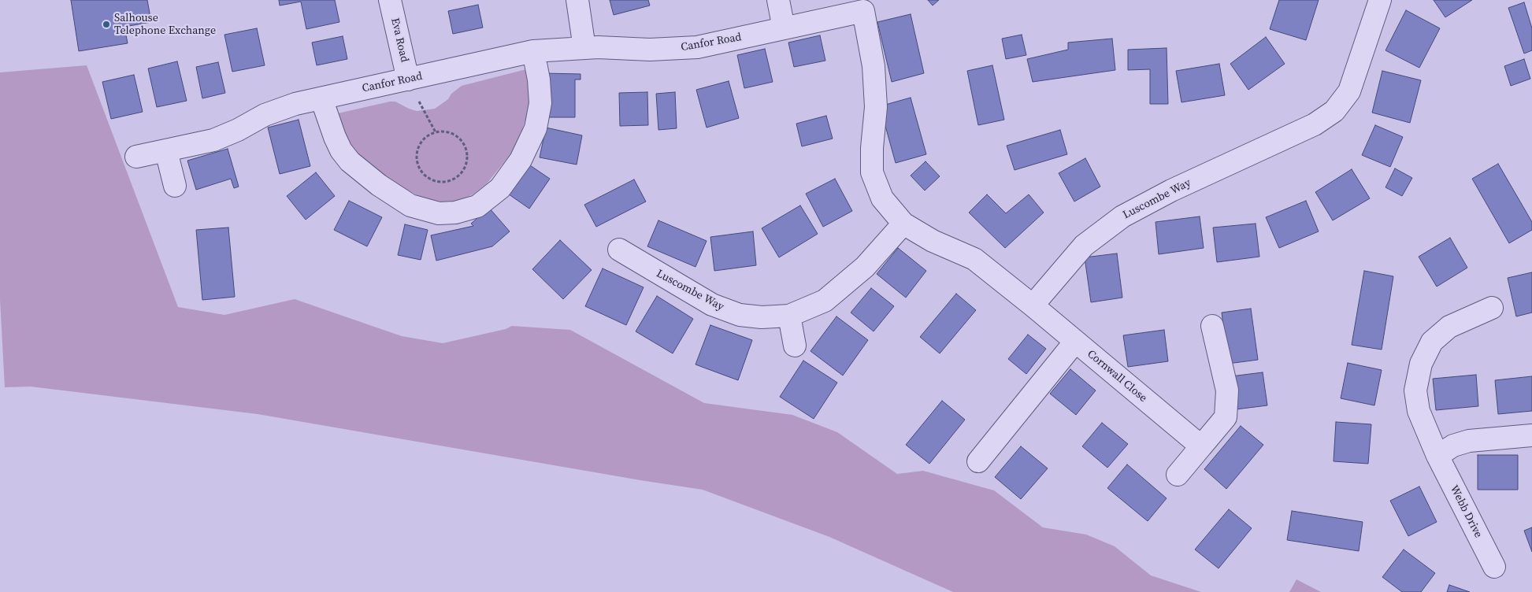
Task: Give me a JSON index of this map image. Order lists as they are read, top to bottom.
{
  "streets": {
    "street": [
      "Eva Road",
      "Canfor Road",
      "Luscombe Way",
      "Cornwall Close",
      "Webb Drive"
    ]
  },
  "crossings": [
    ["Eva Road", "Canfor Road"],
    ["Luscombe Way", "Cornwall Close"]
  ],
  "places": ["Salhouse Telephone Exchange"]
}
